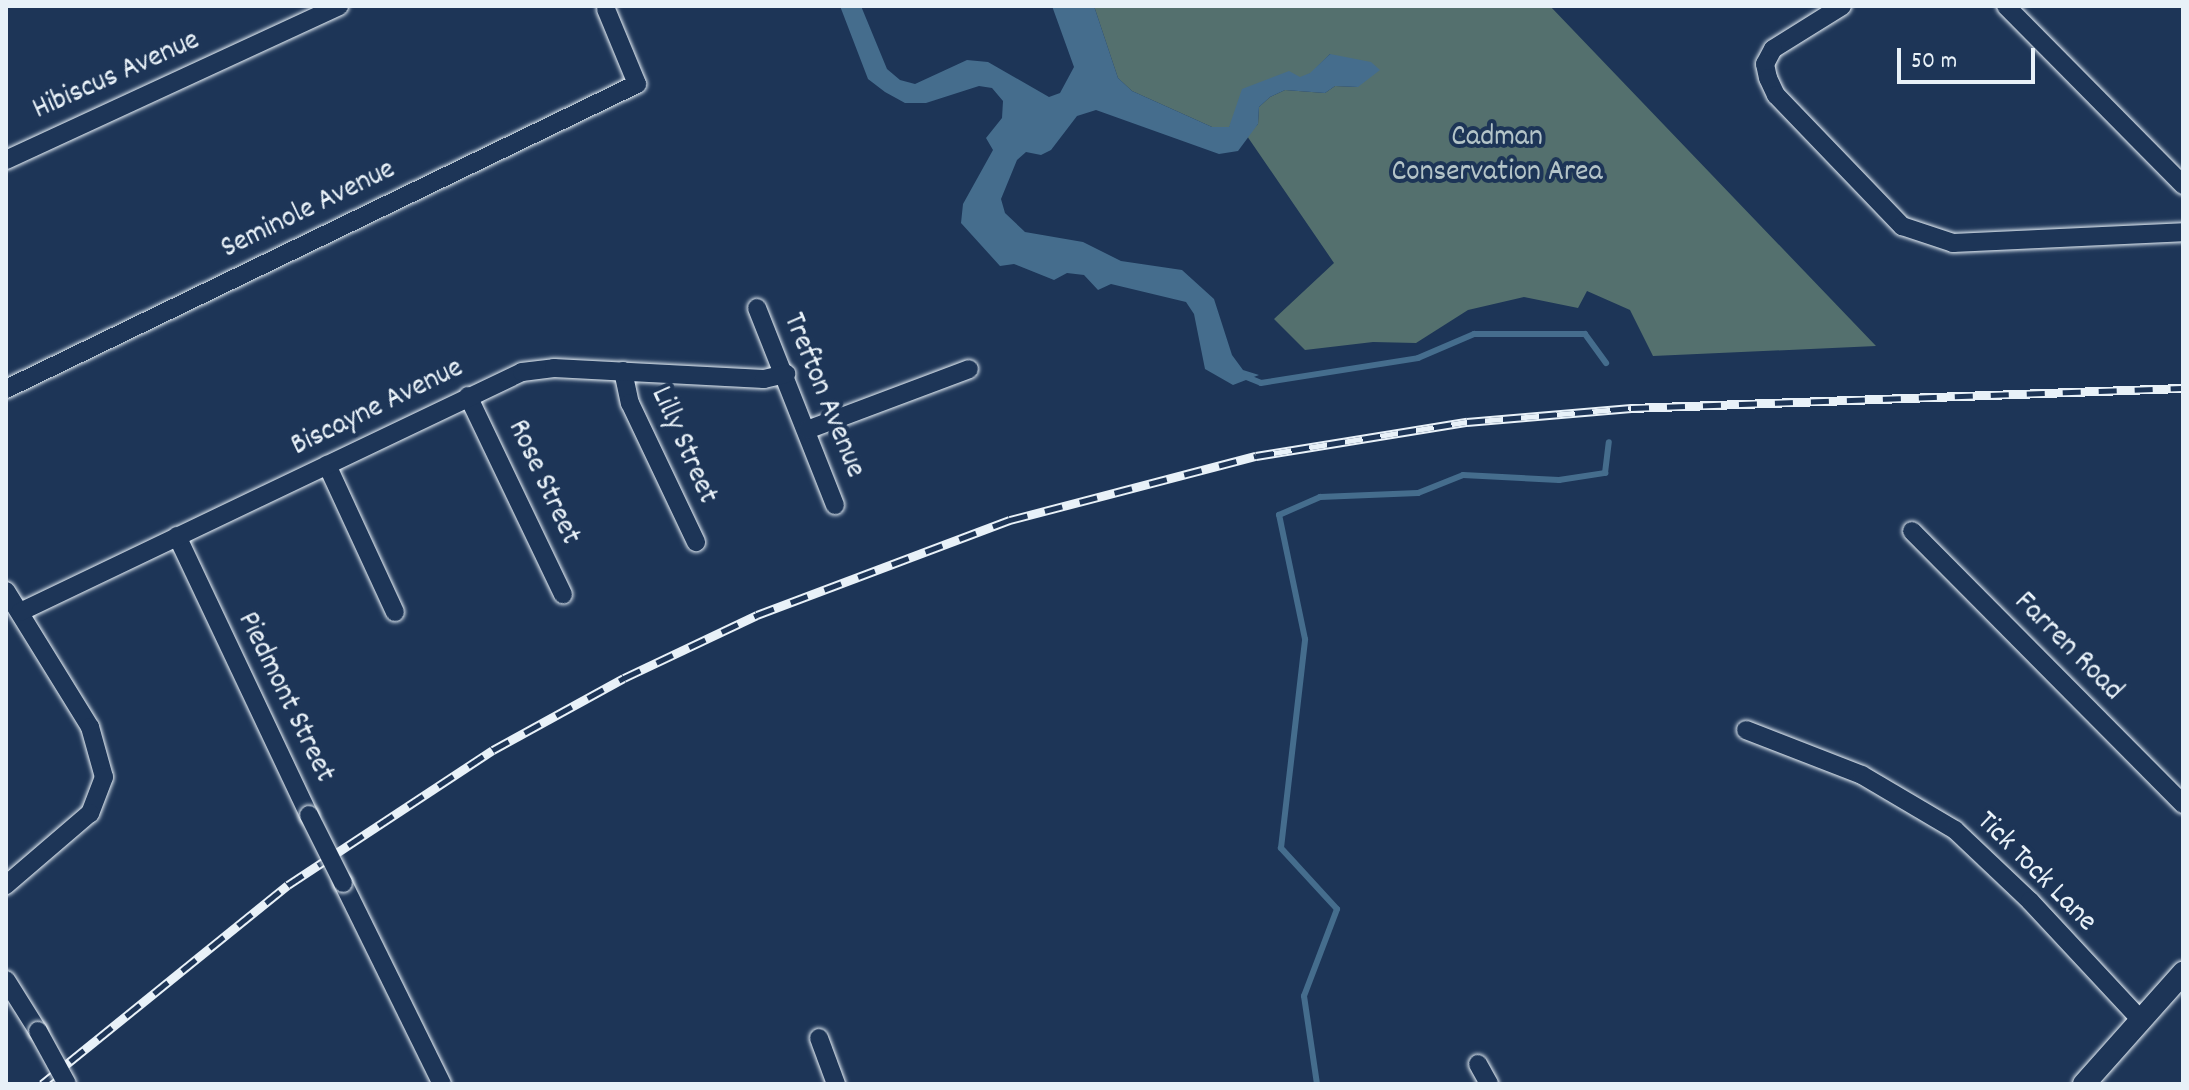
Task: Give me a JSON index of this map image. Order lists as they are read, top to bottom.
{
  "streets": {
    "street": [
      "Hibiscus Avenue",
      "Seminole Avenue",
      "Trefton Avenue",
      "Biscayne Avenue",
      "Lilly Street",
      "Rose Street",
      "Farren Road",
      "Piedmont Street",
      "Tick Tock Lane"
    ]
  },
  "crossings": [
    ["Trefton Avenue", "Biscayne Avenue"],
    ["Biscayne Avenue", "Lilly Street"],
    ["Biscayne Avenue", "Rose Street"],
    ["Biscayne Avenue", "Piedmont Street"]
  ],
  "parks": ["Cadman Conservation Area"],
  "scale_bar": "50 m"
}
